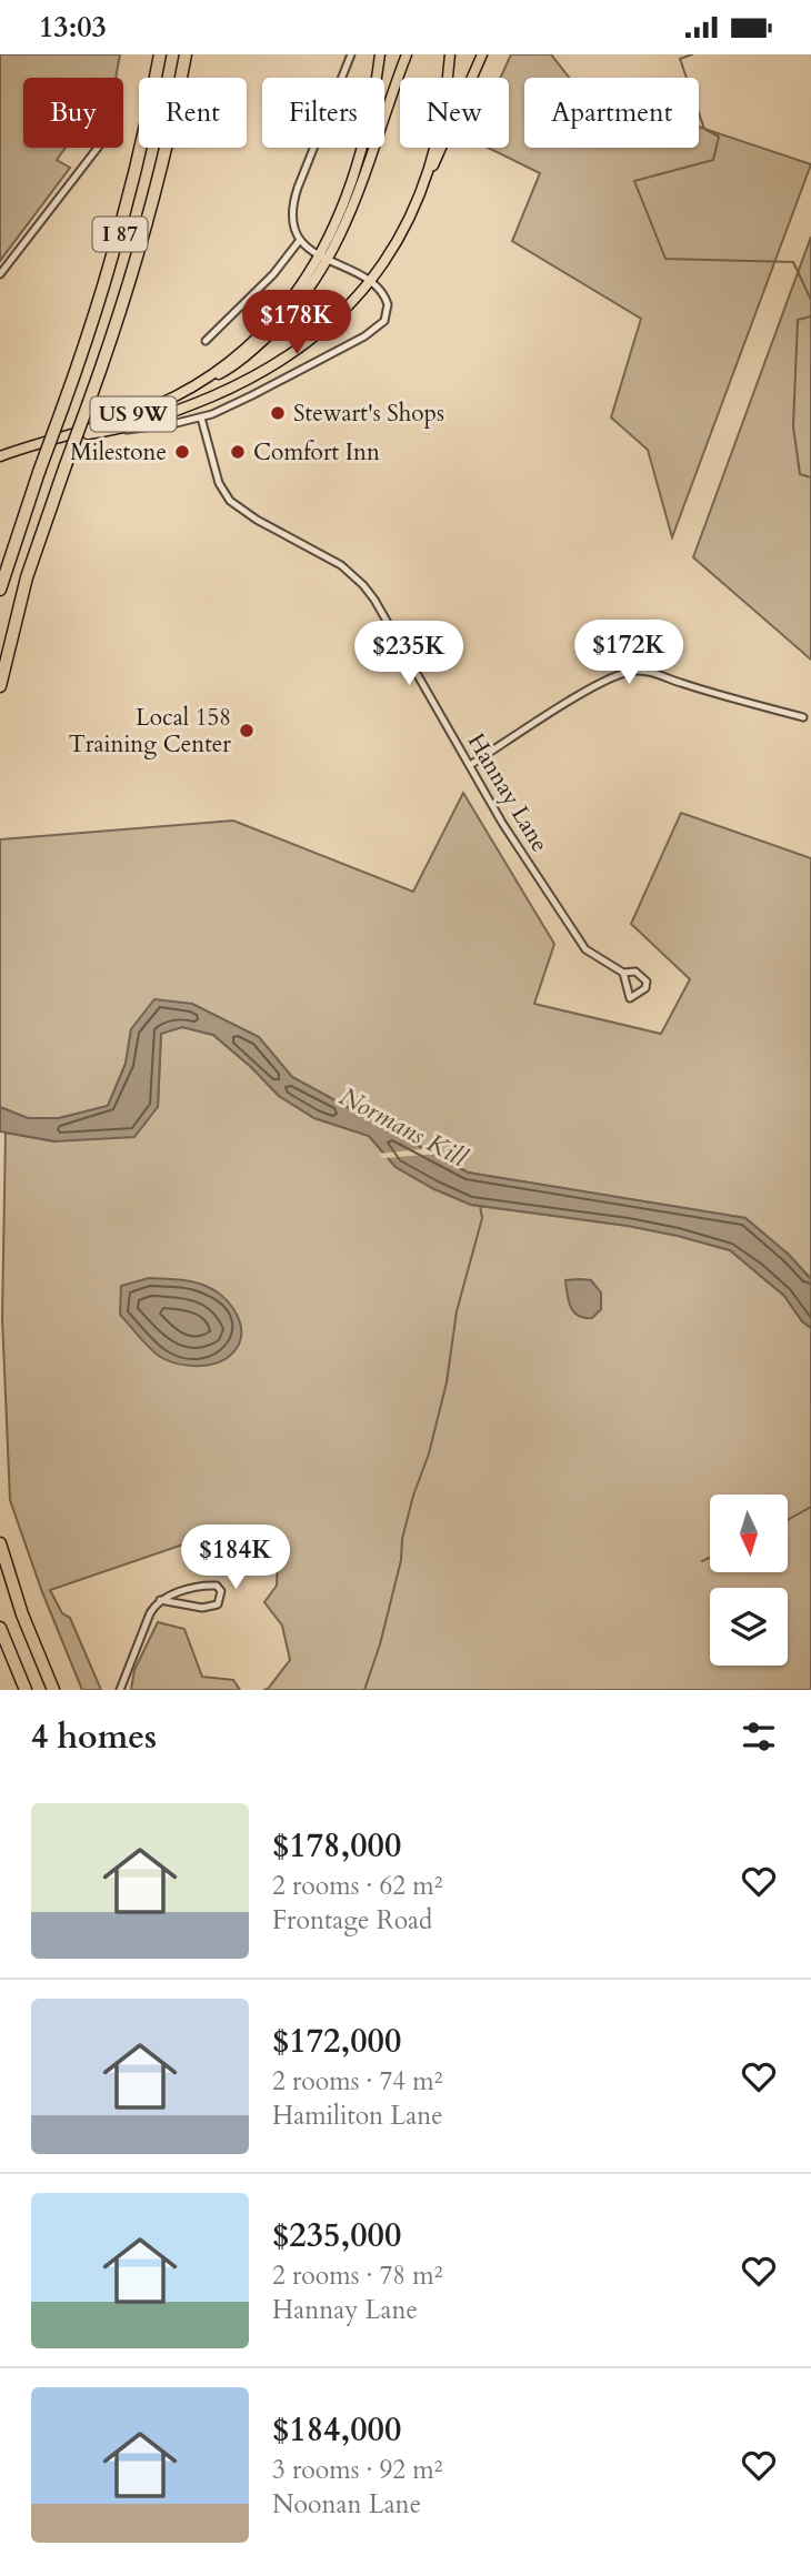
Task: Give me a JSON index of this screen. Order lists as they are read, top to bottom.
{
  "streets": {
    "highway": ["I 87"],
    "main road": ["US 9W"],
    "street": ["Hannay Lane"]
  },
  "water": ["Normans Kill"],
  "places": [
    "Stewart's Shops",
    "Milestone",
    "Comfort Inn",
    "Local 158 Training Center"
  ],
  "north": "bottom",
  "page": {
    "status": "13:03",
    "chip": [
      "Buy",
      "Rent",
      "Filters",
      "New",
      "Apartment"
    ],
    "price": [
      "$178K",
      "$172K",
      "$235K",
      "$184K"
    ],
    "heading": "4 homes",
    "list": [
      {
        "name": "$178,000",
        "note": "2 rooms · 62 m² · Frontage Road"
      },
      {
        "name": "$172,000",
        "note": "2 rooms · 74 m² · Hamiliton Lane"
      },
      {
        "name": "$235,000",
        "note": "2 rooms · 78 m² · Hannay Lane"
      },
      {
        "name": "$184,000",
        "note": "3 rooms · 92 m² · Noonan Lane"
      }
    ]
  }
}
